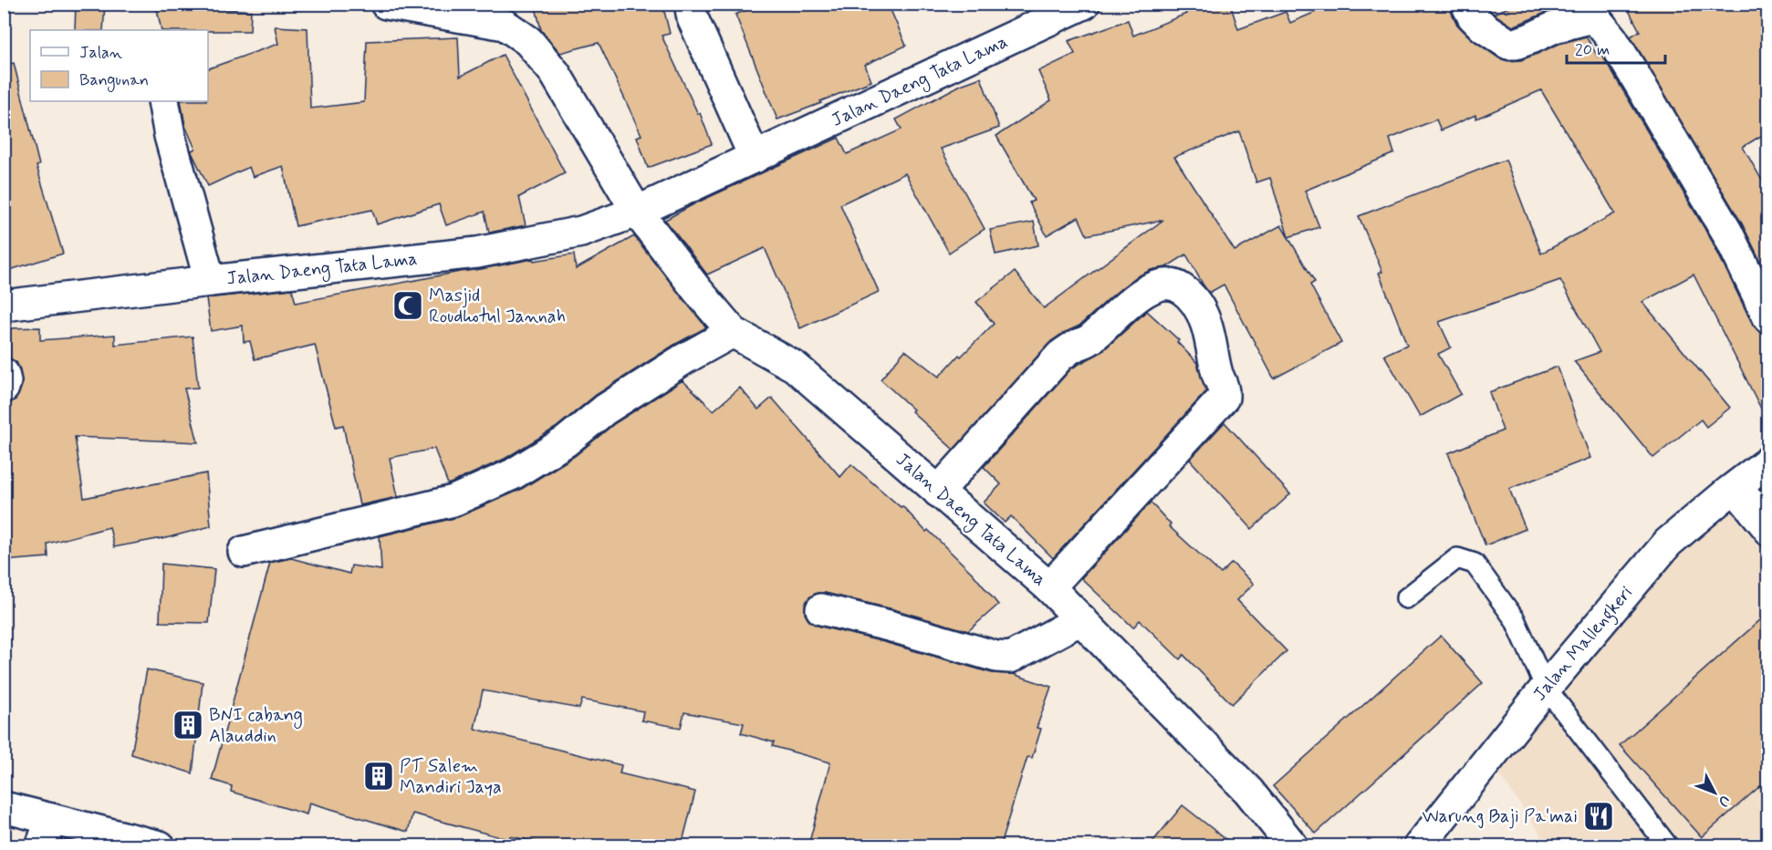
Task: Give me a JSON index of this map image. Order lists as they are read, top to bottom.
{
  "streets": {
    "main road": ["Jalan Daeng Tata Lama", "Jalan Mallengkeri"]
  },
  "places": {
    "mosque": ["Masjid Roudhotul Jannah"],
    "building": ["BNI cabang Alauddin", "PT Salem Mandiri Jaya"],
    "restaurant": ["Warung Baji Pa'mai"]
  },
  "legend": ["Jalan", "Bangunan"],
  "scale_bar": "20 m",
  "north": "bottom right"
}
